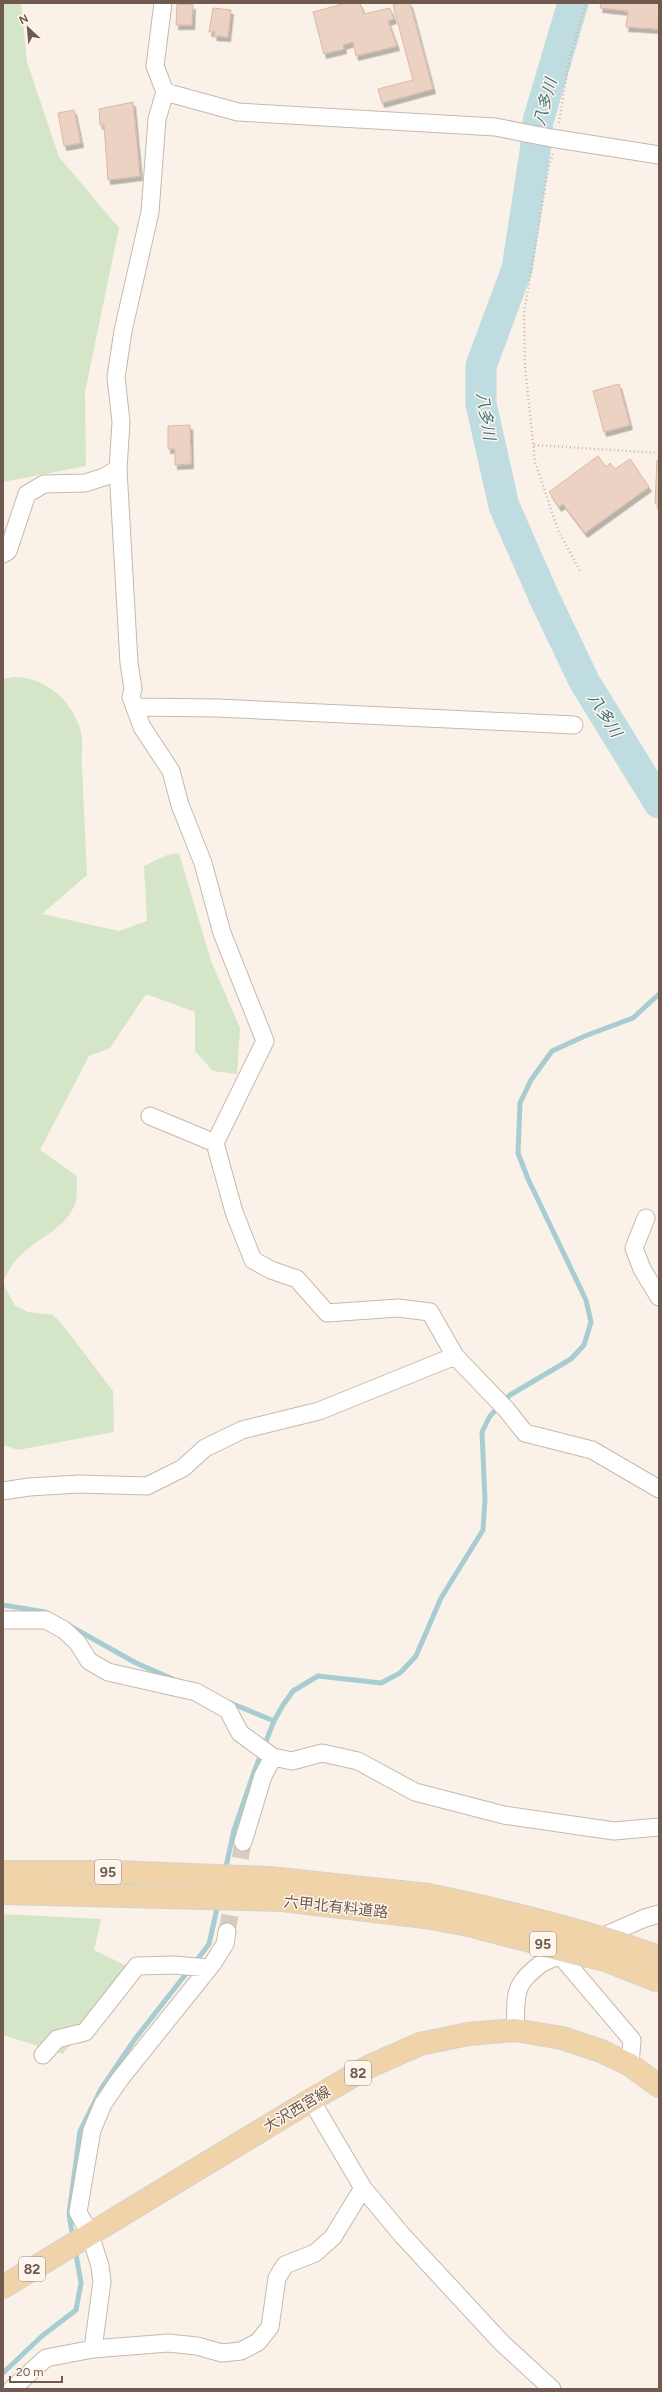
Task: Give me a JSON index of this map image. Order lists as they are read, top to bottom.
{
  "streets": {
    "main road": [
      "95",
      "六甲北有料道路",
      "82",
      "大沢西宮線"
    ]
  },
  "water": ["八多川"],
  "scale_bar": "20 m",
  "north": "top left"
}
